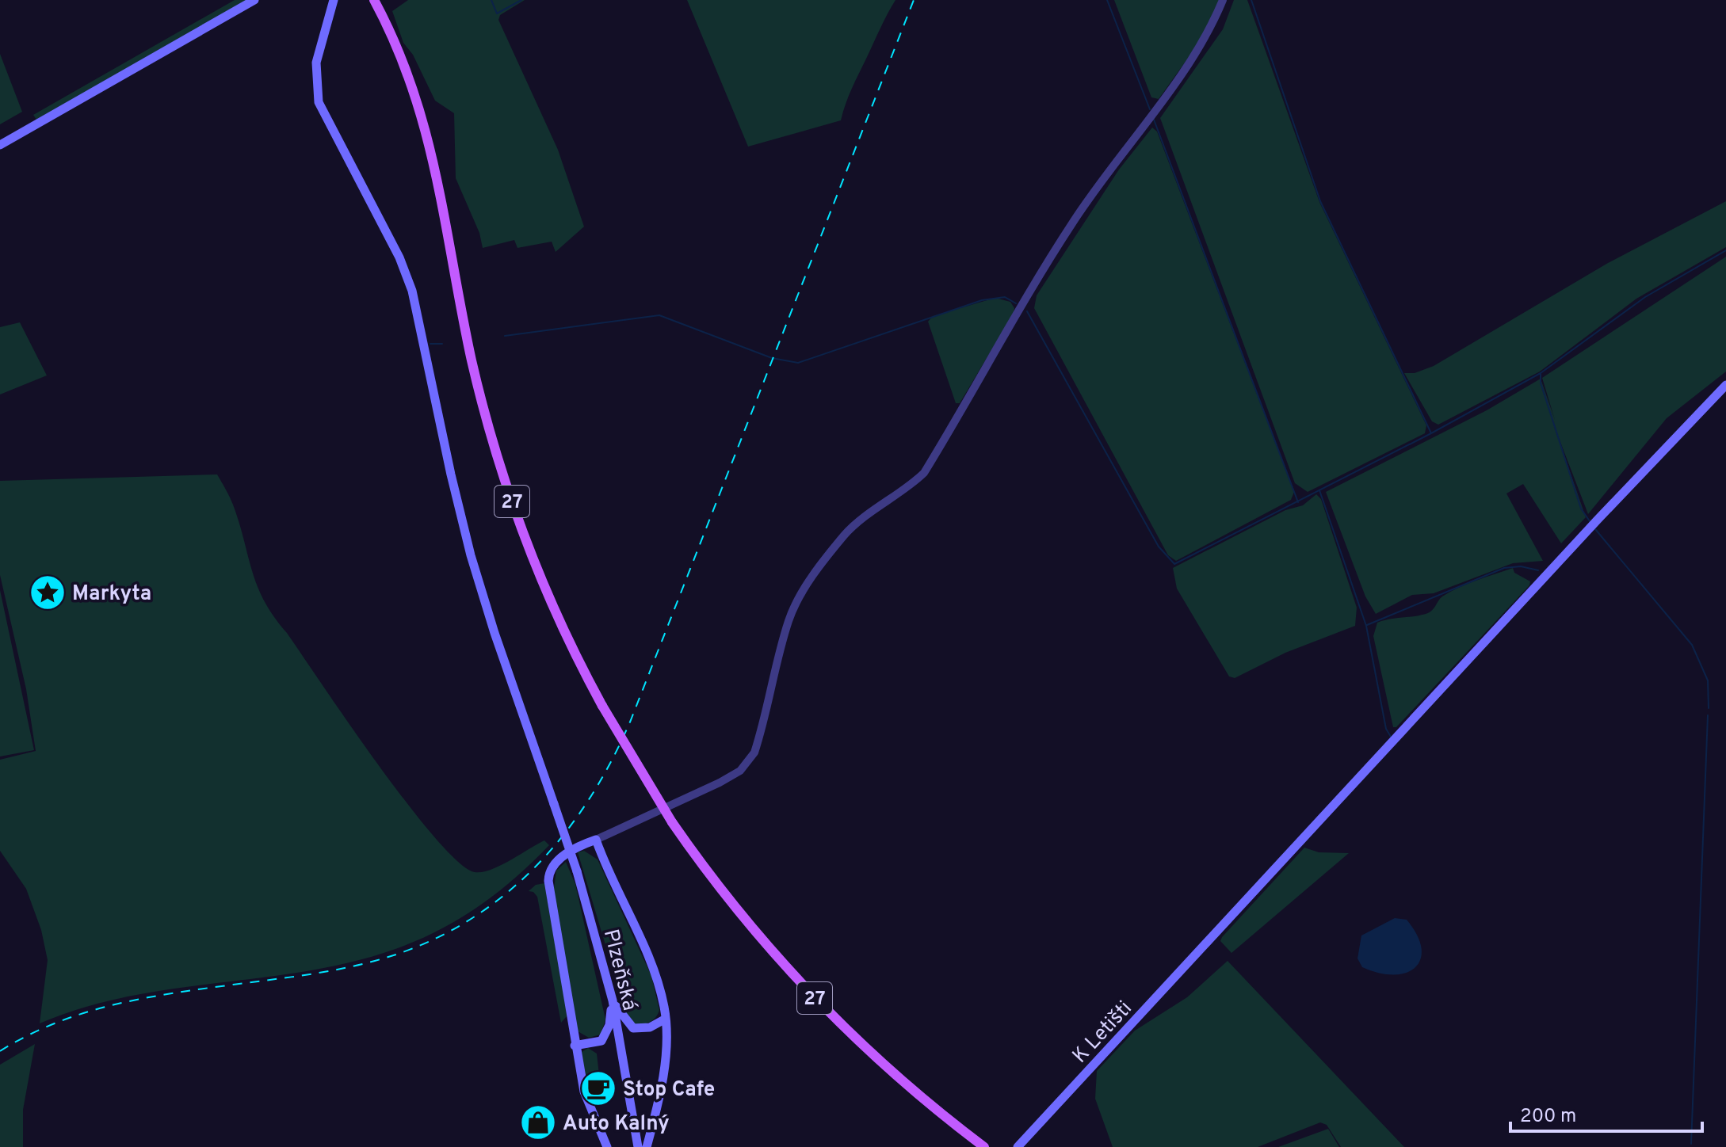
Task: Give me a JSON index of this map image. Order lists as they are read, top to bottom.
{
  "streets": {
    "main road": ["27", "Plzeňská", "K Letišti"]
  },
  "places": {
    "place": ["Markyta"],
    "cafe": ["Stop Cafe"],
    "shop": ["Auto Kalný"]
  },
  "scale_bar": "200 m"
}
